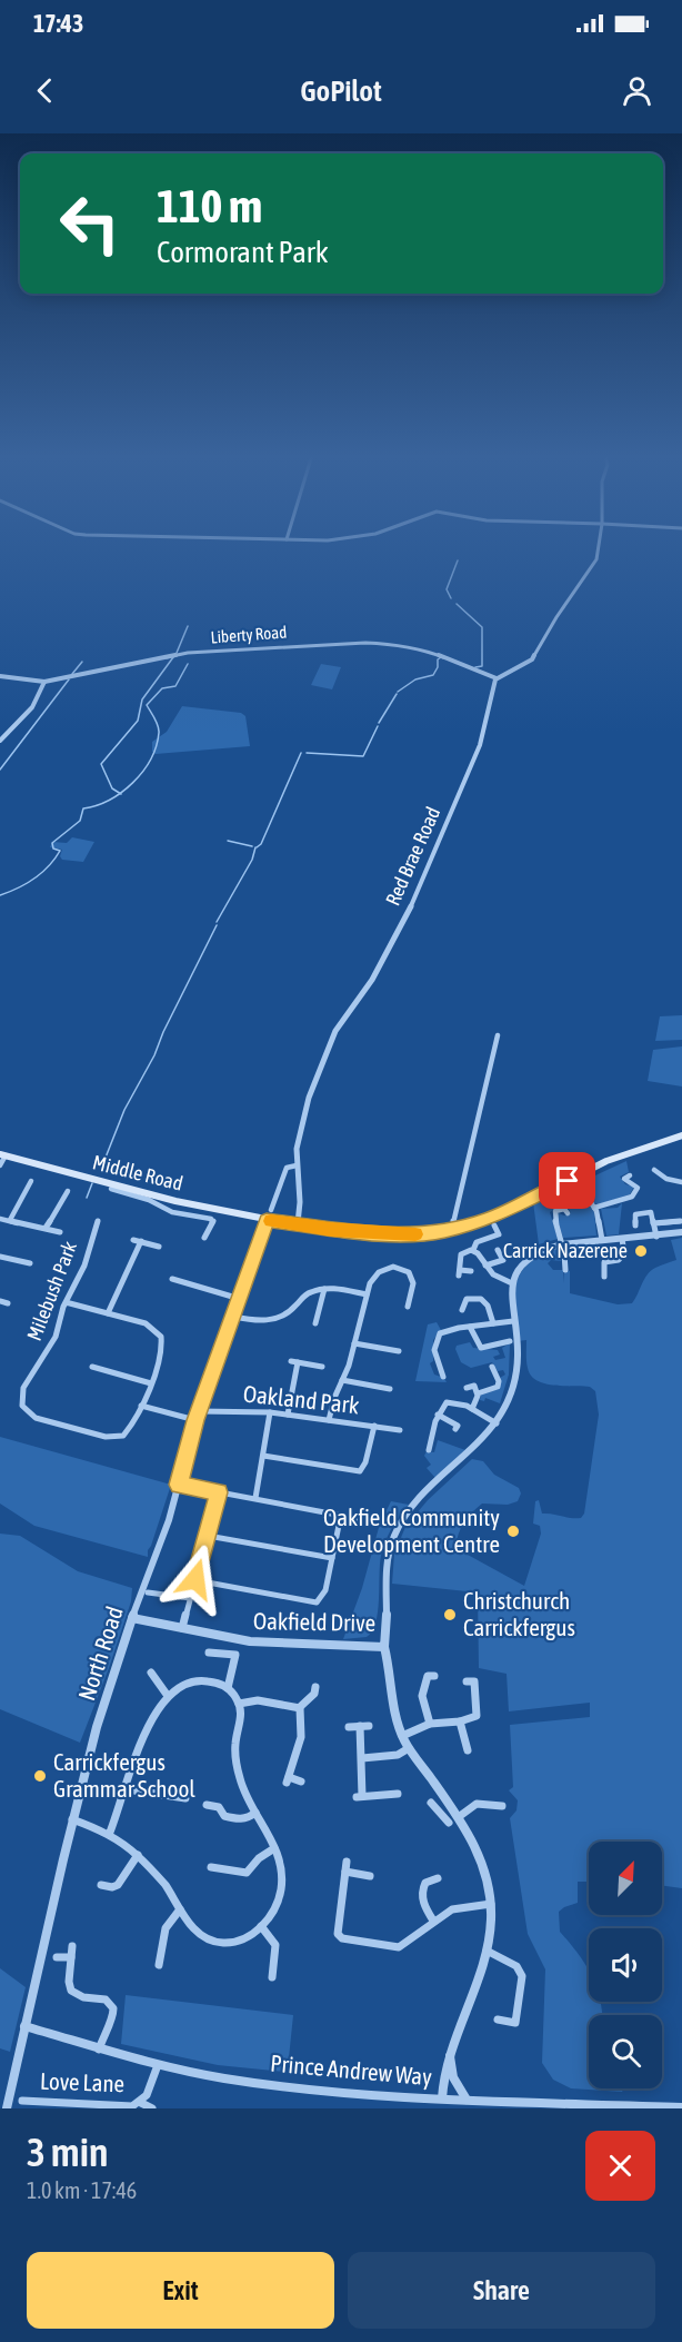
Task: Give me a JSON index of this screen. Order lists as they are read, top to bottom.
{
  "streets": {
    "main road": ["Middle Road"],
    "street": [
      "Liberty Road",
      "Red Brae Road",
      "Milebush Park",
      "Oakland Park",
      "Oakfield Drive",
      "North Road",
      "Prince Andrew Way",
      "Love Lane"
    ]
  },
  "crossings": [
    ["Liberty Road", "Red Brae Road"],
    ["Red Brae Road", "Middle Road"],
    ["Middle Road", "North Road"],
    ["Oakland Park", "North Road"],
    ["Oakfield Drive", "North Road"],
    ["North Road", "Prince Andrew Way"],
    ["Prince Andrew Way", "Love Lane"]
  ],
  "places": [
    "Carrick Nazerene",
    "Oakfield Community Development Centre",
    "Christchurch Carrickfergus",
    "Carrickfergus Grammar School"
  ],
  "north": "top right",
  "page": {
    "status": "17:43",
    "header": "GoPilot",
    "turn": ["110 m", "Cormorant Park"],
    "heading": ["3 min", "1.0 km · 17:46"],
    "buttons": ["Exit", "Share"]
  }
}
